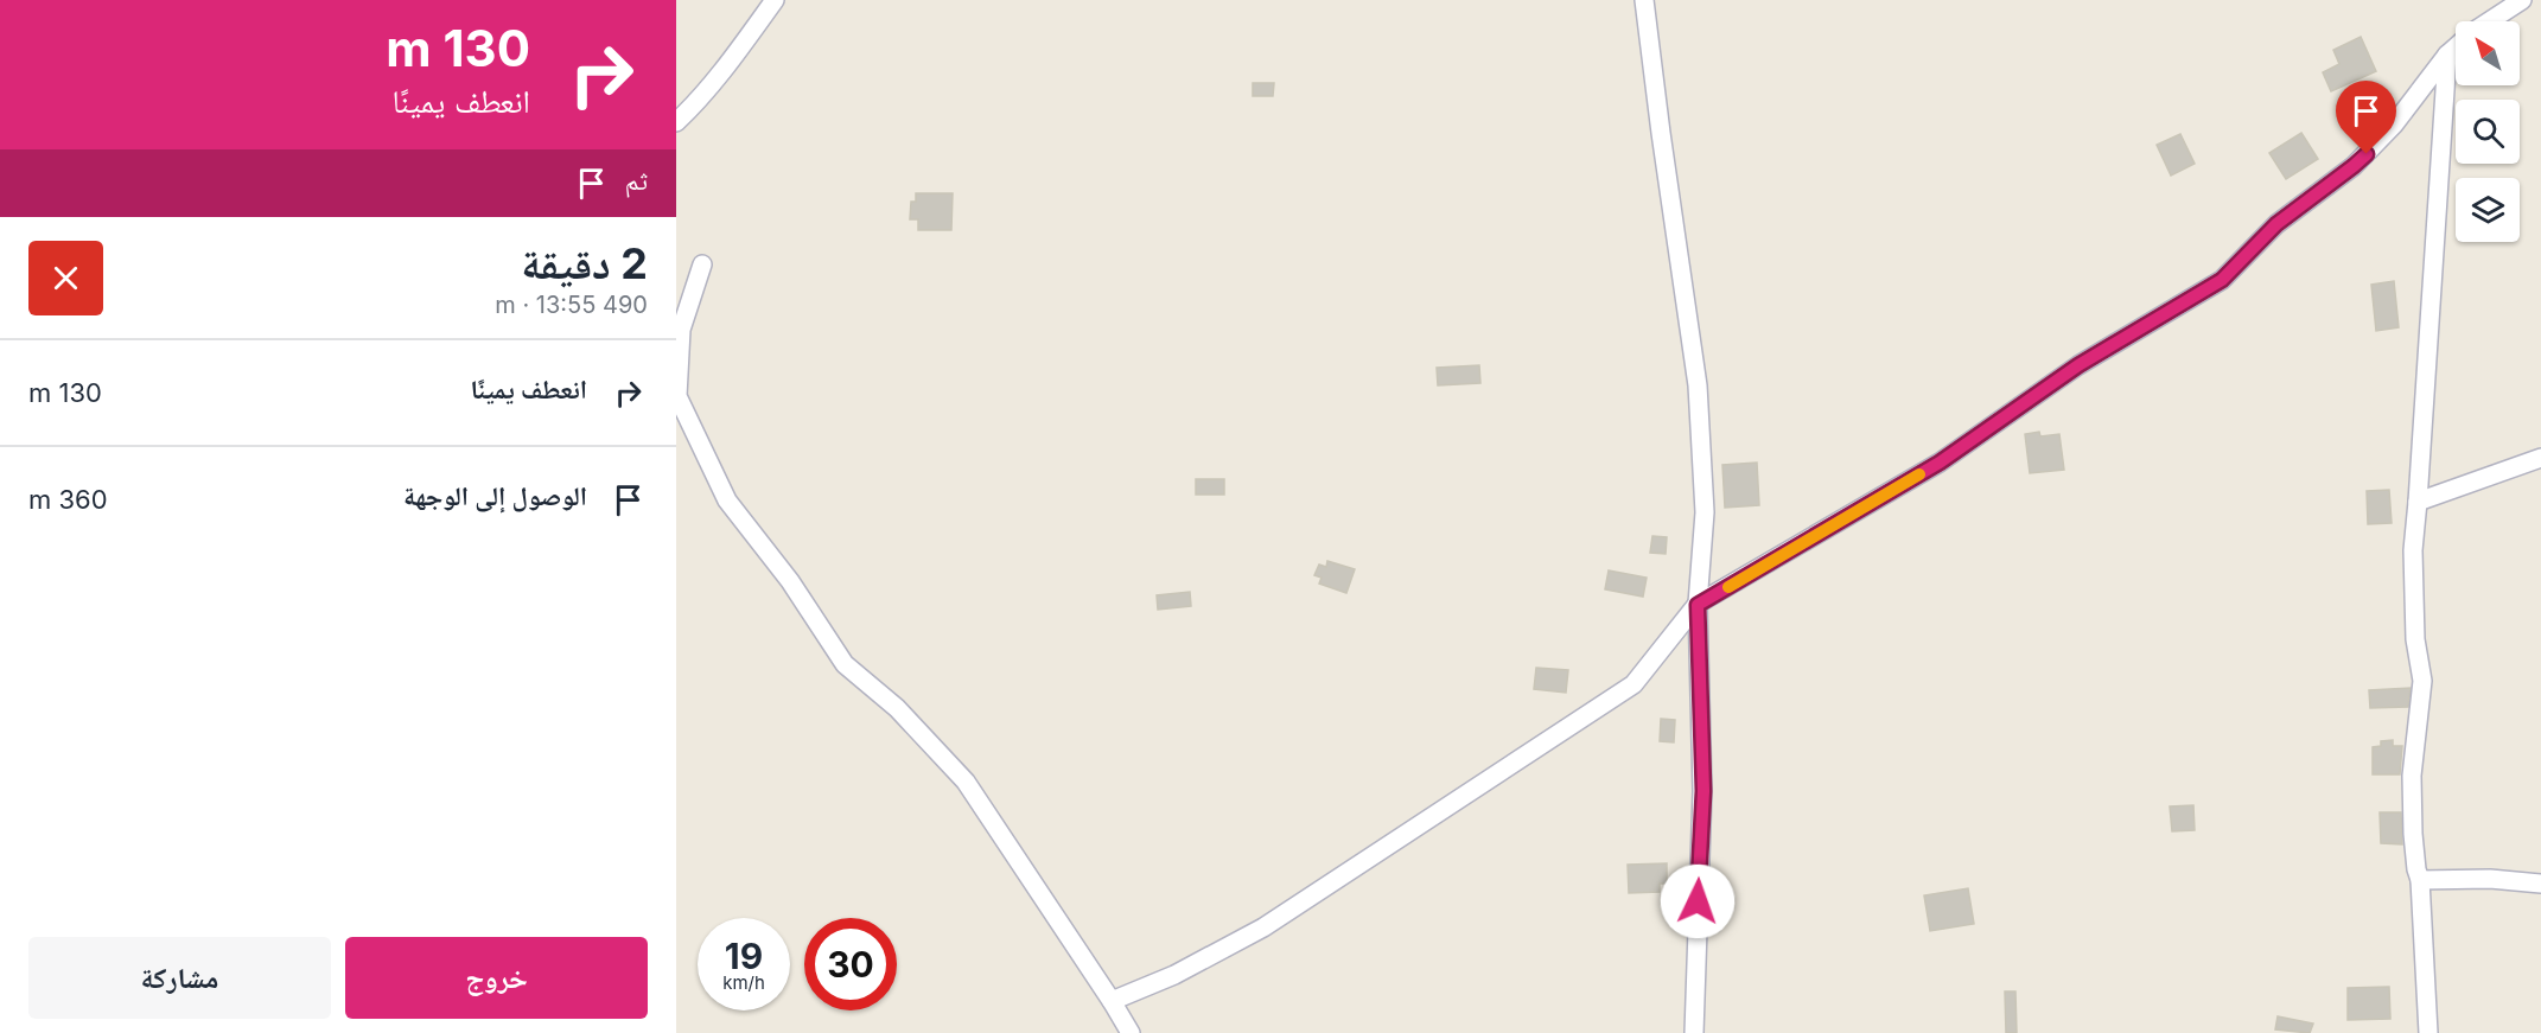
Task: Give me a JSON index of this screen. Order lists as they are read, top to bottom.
{
  "north": "top left",
  "page": {
    "turn": ["130 m", "انعطف يمينًا"],
    "then": "ثم",
    "heading": ["2 دقيقة", "490 m · 13:55"],
    "list": [
      {
        "name": "انعطف يمينًا",
        "value": "130 m"
      },
      {
        "name": "الوصول إلى الوجهة",
        "value": "360 m"
      }
    ],
    "speed": "19 km/h",
    "limit": "30",
    "buttons": ["خروج", "مشاركة"]
  }
}
